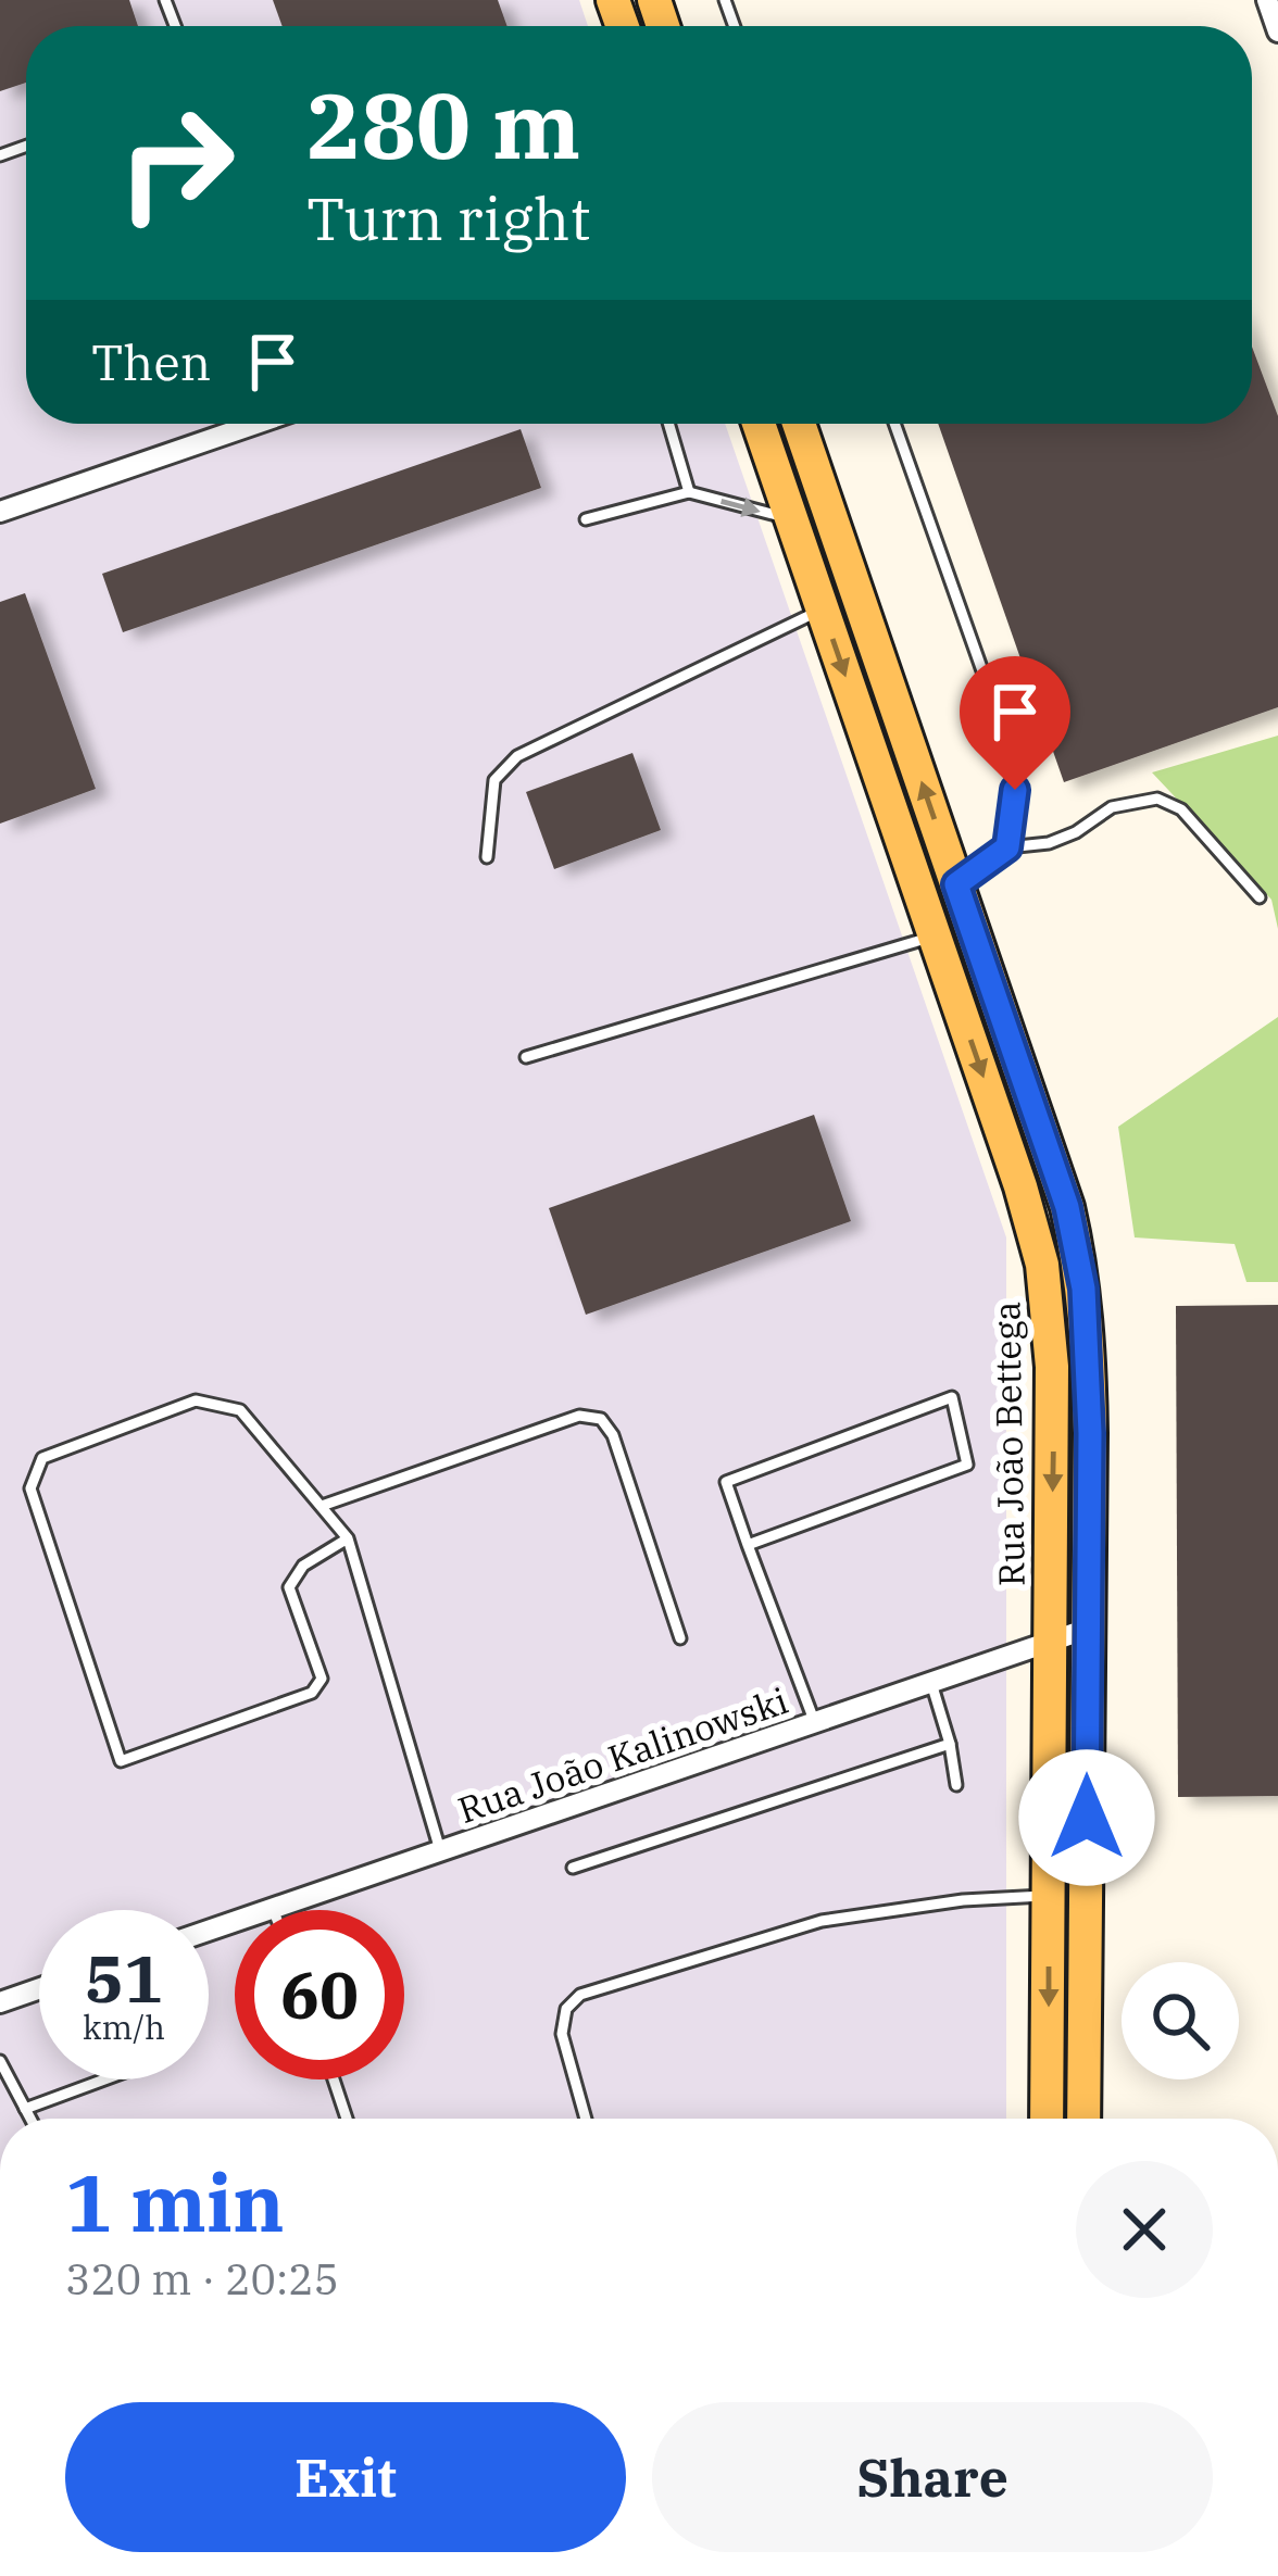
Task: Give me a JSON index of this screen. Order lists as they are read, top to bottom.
{
  "streets": {
    "main road": ["Rua João Bettega"],
    "street": ["Rua João Kalinowski"]
  },
  "crossings": [
    ["Rua João Bettega", "Rua João Kalinowski"]
  ],
  "page": {
    "turn": ["280 m", "Turn right"],
    "then": "Then",
    "speed": "51 km/h",
    "limit": "60",
    "heading": ["1 min", "320 m · 20:25"],
    "buttons": ["Exit", "Share"]
  }
}
